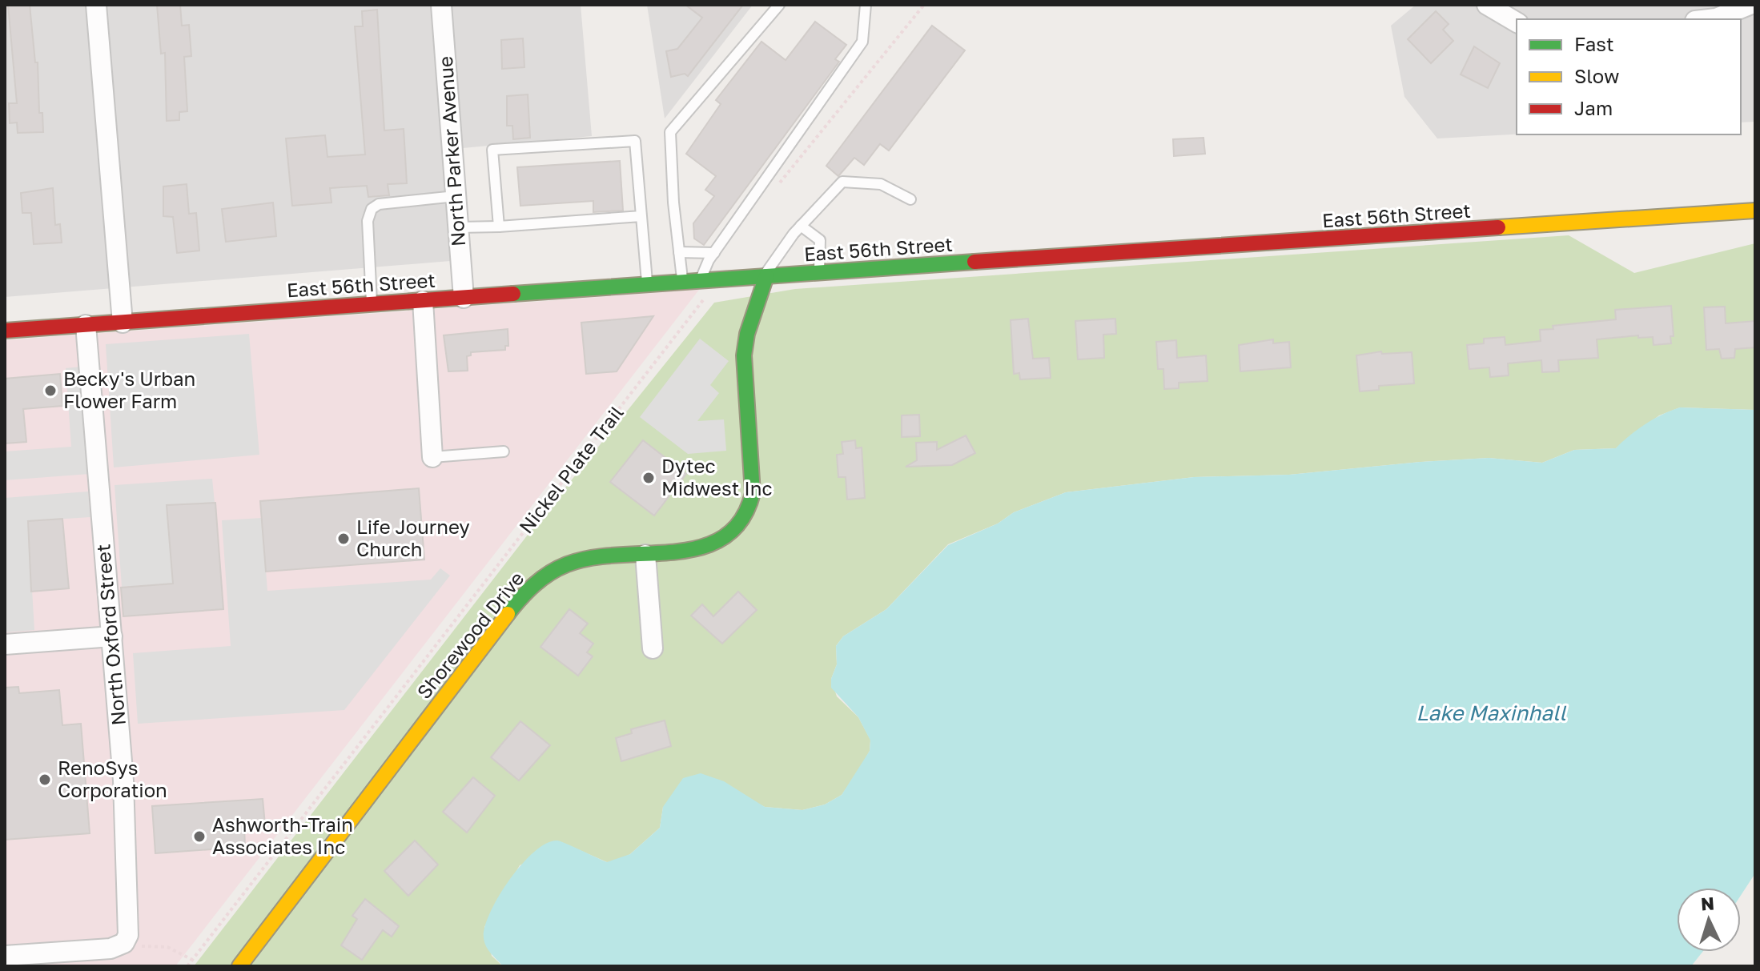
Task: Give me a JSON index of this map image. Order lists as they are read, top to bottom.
{
  "streets": {
    "street": [
      "North Parker Avenue",
      "East 56th Street",
      "North Oxford Street",
      "Shorewood Drive"
    ],
    "path": ["Nickel Plate Trail"]
  },
  "crossings": [
    ["North Parker Avenue", "East 56th Street"],
    ["East 56th Street", "Nickel Plate Trail"],
    ["East 56th Street", "North Oxford Street"],
    ["East 56th Street", "Shorewood Drive"]
  ],
  "water": ["Lake Maxinhall"],
  "places": [
    "Becky's Urban Flower Farm",
    "Dytec Midwest Inc",
    "Life Journey Church",
    "RenoSys Corporation",
    "Ashworth-Train Associates Inc"
  ],
  "legend": ["Fast", "Slow", "Jam"],
  "north": "top"
}
